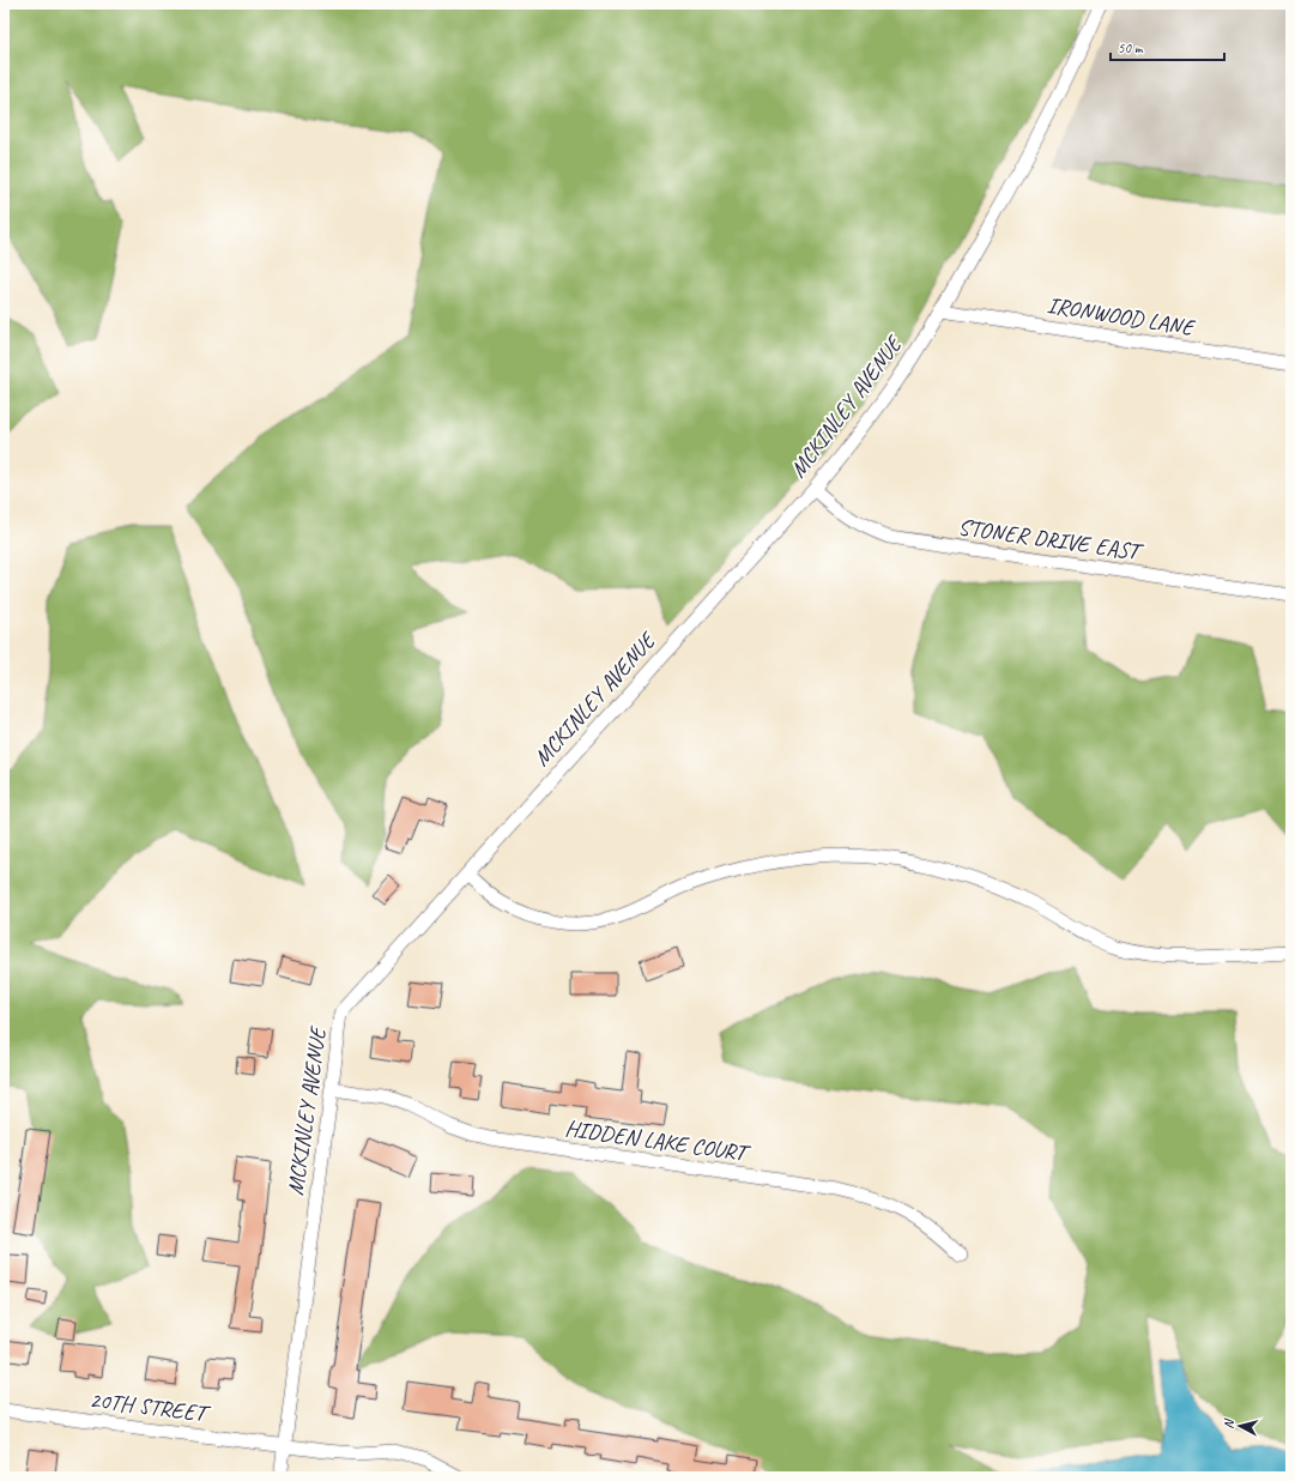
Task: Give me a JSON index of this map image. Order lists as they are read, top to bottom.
{
  "streets": {
    "street": [
      "IRONWOOD LANE",
      "MCKINLEY AVENUE",
      "STONER DRIVE EAST",
      "HIDDEN LAKE COURT",
      "20TH STREET"
    ]
  },
  "crossings": [
    ["IRONWOOD LANE", "MCKINLEY AVENUE"],
    ["MCKINLEY AVENUE", "STONER DRIVE EAST"],
    ["MCKINLEY AVENUE", "HIDDEN LAKE COURT"],
    ["MCKINLEY AVENUE", "20TH STREET"]
  ],
  "scale_bar": "50 m",
  "north": "left"
}
